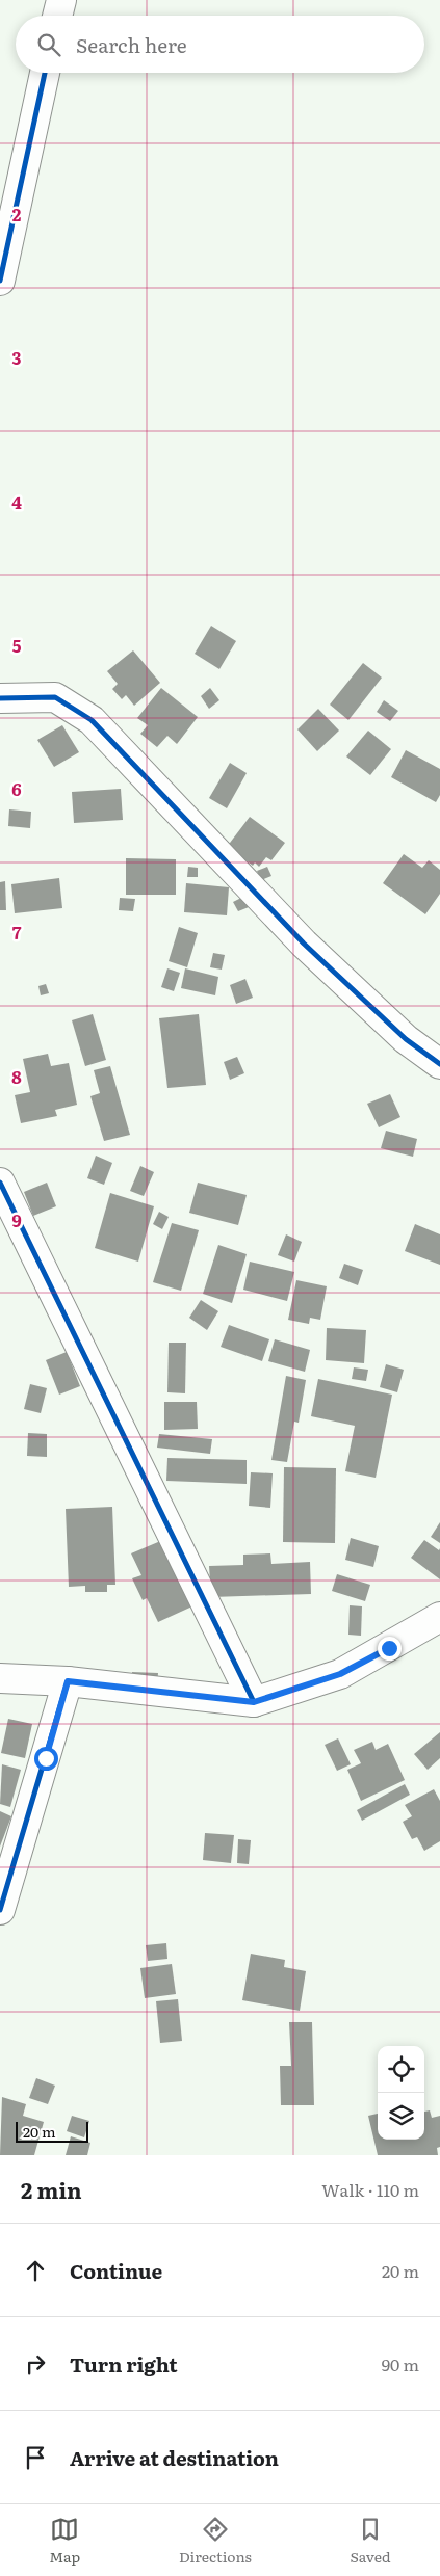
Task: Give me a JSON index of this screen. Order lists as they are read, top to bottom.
{
  "scale_bar": "20 m",
  "page": {
    "search": "Search here",
    "scale": "20 m",
    "heading": ["2 min", "Walk · 110 m"],
    "list": [
      ["Continue", "20 m"],
      ["Turn right", "90 m"],
      "Arrive at destination"
    ],
    "nav": ["Map", "Directions", "Saved"]
  },
  "grid": {
    "rows": [
      "2",
      "3",
      "4",
      "5",
      "6",
      "7",
      "8",
      "9"
    ]
  }
}
